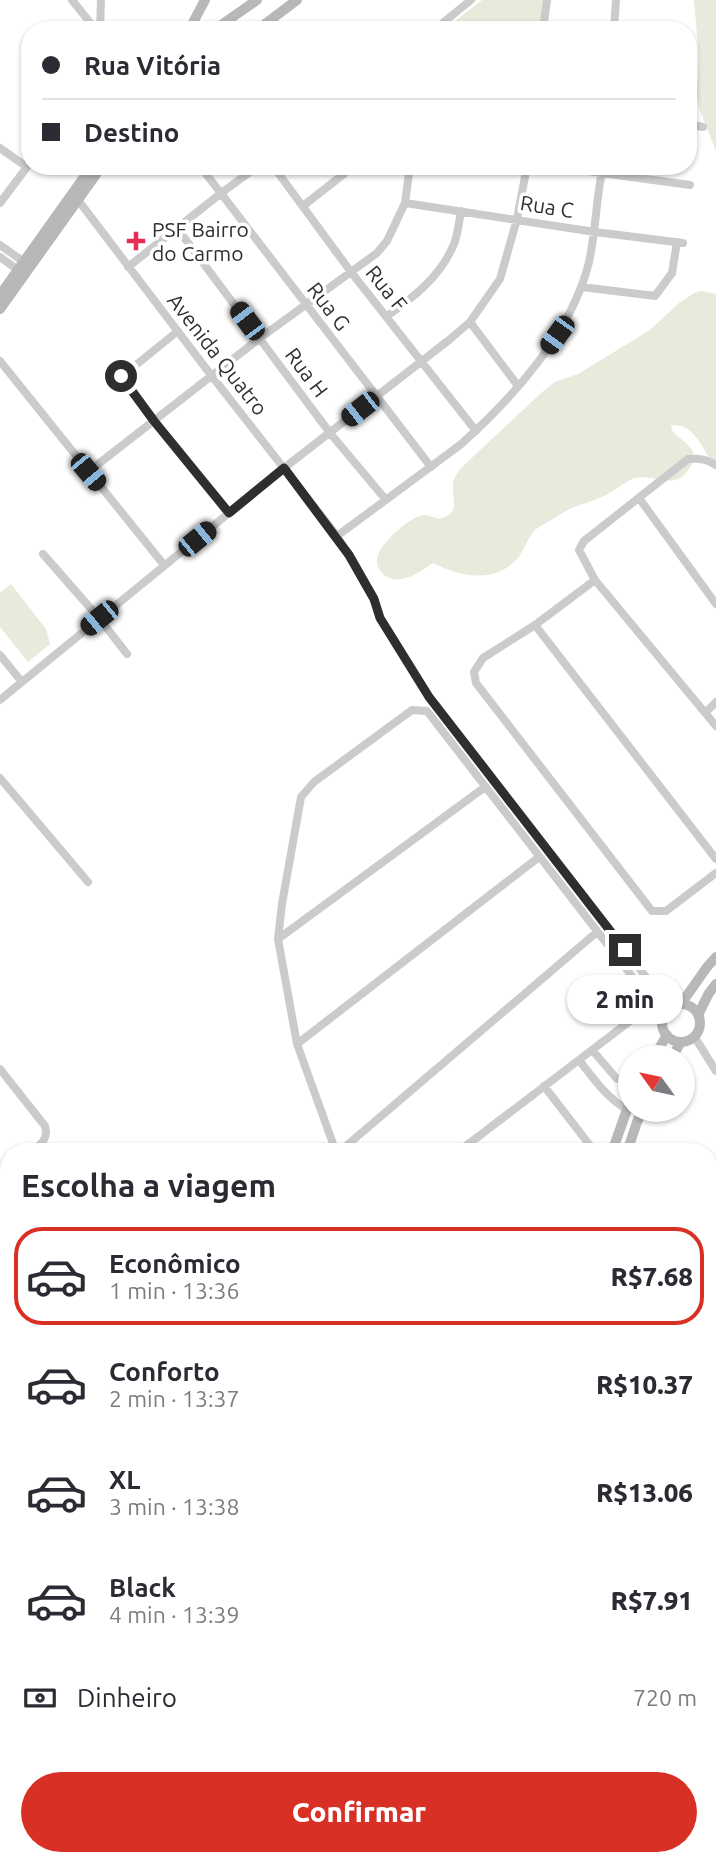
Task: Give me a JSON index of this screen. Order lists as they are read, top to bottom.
{
  "streets": {
    "street": [
      "Rua C",
      "Rua F",
      "Rua G",
      "Avenida Quatro",
      "Rua H"
    ]
  },
  "places": {
    "health": ["PSF Bairro do Carmo"]
  },
  "north": "top left",
  "page": {
    "banner": ["Rua Vitória", "Destino"],
    "bubble": "2 min",
    "heading": "Escolha a viagem",
    "list": [
      {
        "name": "Econômico",
        "note": "1 min · 13:36",
        "value": "R$7.68"
      },
      {
        "name": "Conforto",
        "note": "2 min · 13:37",
        "value": "R$10.37"
      },
      {
        "name": "XL",
        "note": "3 min · 13:38",
        "value": "R$13.06"
      },
      {
        "name": "Black",
        "note": "4 min · 13:39",
        "value": "R$7.91"
      }
    ],
    "pay": ["Dinheiro", "720 m"],
    "buttons": "Confirmar"
  }
}
